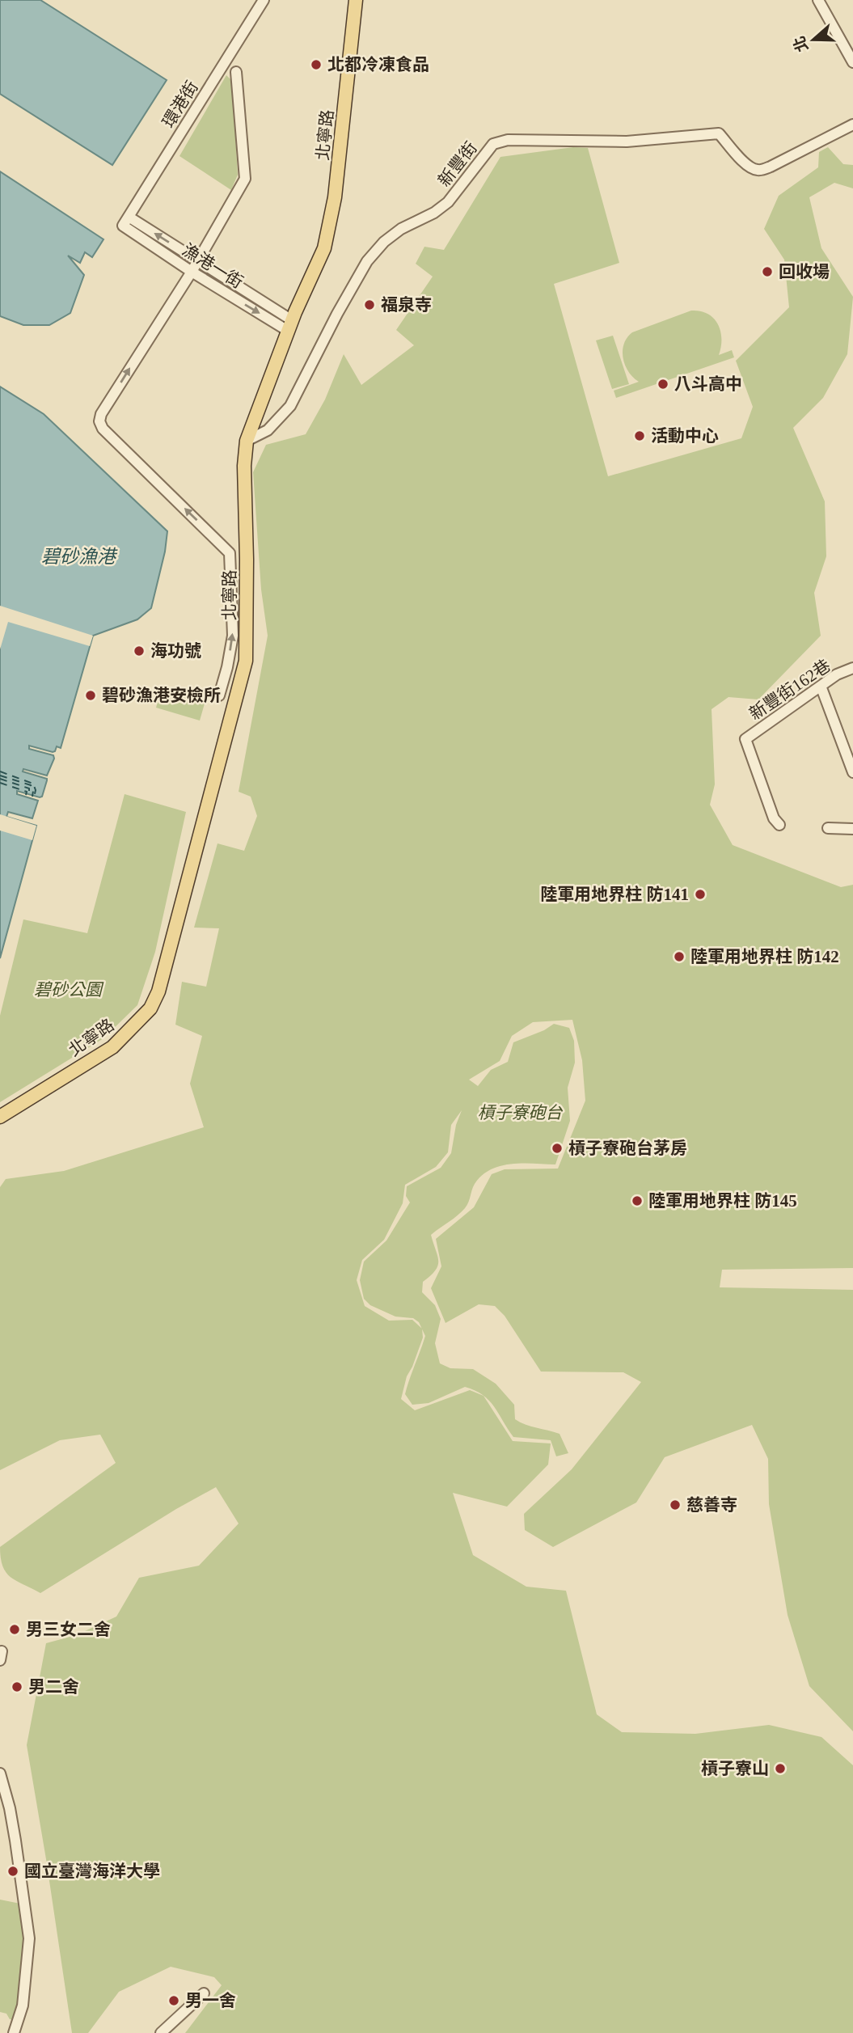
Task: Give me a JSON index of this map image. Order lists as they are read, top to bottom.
{
  "streets": {
    "main road": ["北寧路"],
    "street": [
      "環港街",
      "新豐街",
      "漁港一街",
      "新豐街162巷"
    ]
  },
  "crossings": [
    ["環港街", "漁港一街"],
    ["北寧路", "新豐街"],
    ["北寧路", "漁港一街"]
  ],
  "water": ["碧砂漁港"],
  "parks": ["碧砂公園", "槓子寮砲台"],
  "places": [
    "北都冷凍食品",
    "回收場",
    "福泉寺",
    "八斗高中",
    "活動中心",
    "海功號",
    "碧砂漁港安檢所",
    "陸軍用地界柱 防141",
    "陸軍用地界柱 防142",
    "槓子寮砲台茅房",
    "陸軍用地界柱 防145",
    "慈善寺",
    "男三女二舍",
    "男二舍",
    "槓子寮山",
    "國立臺灣海洋大學",
    "男一舍"
  ],
  "north": "left"
}
